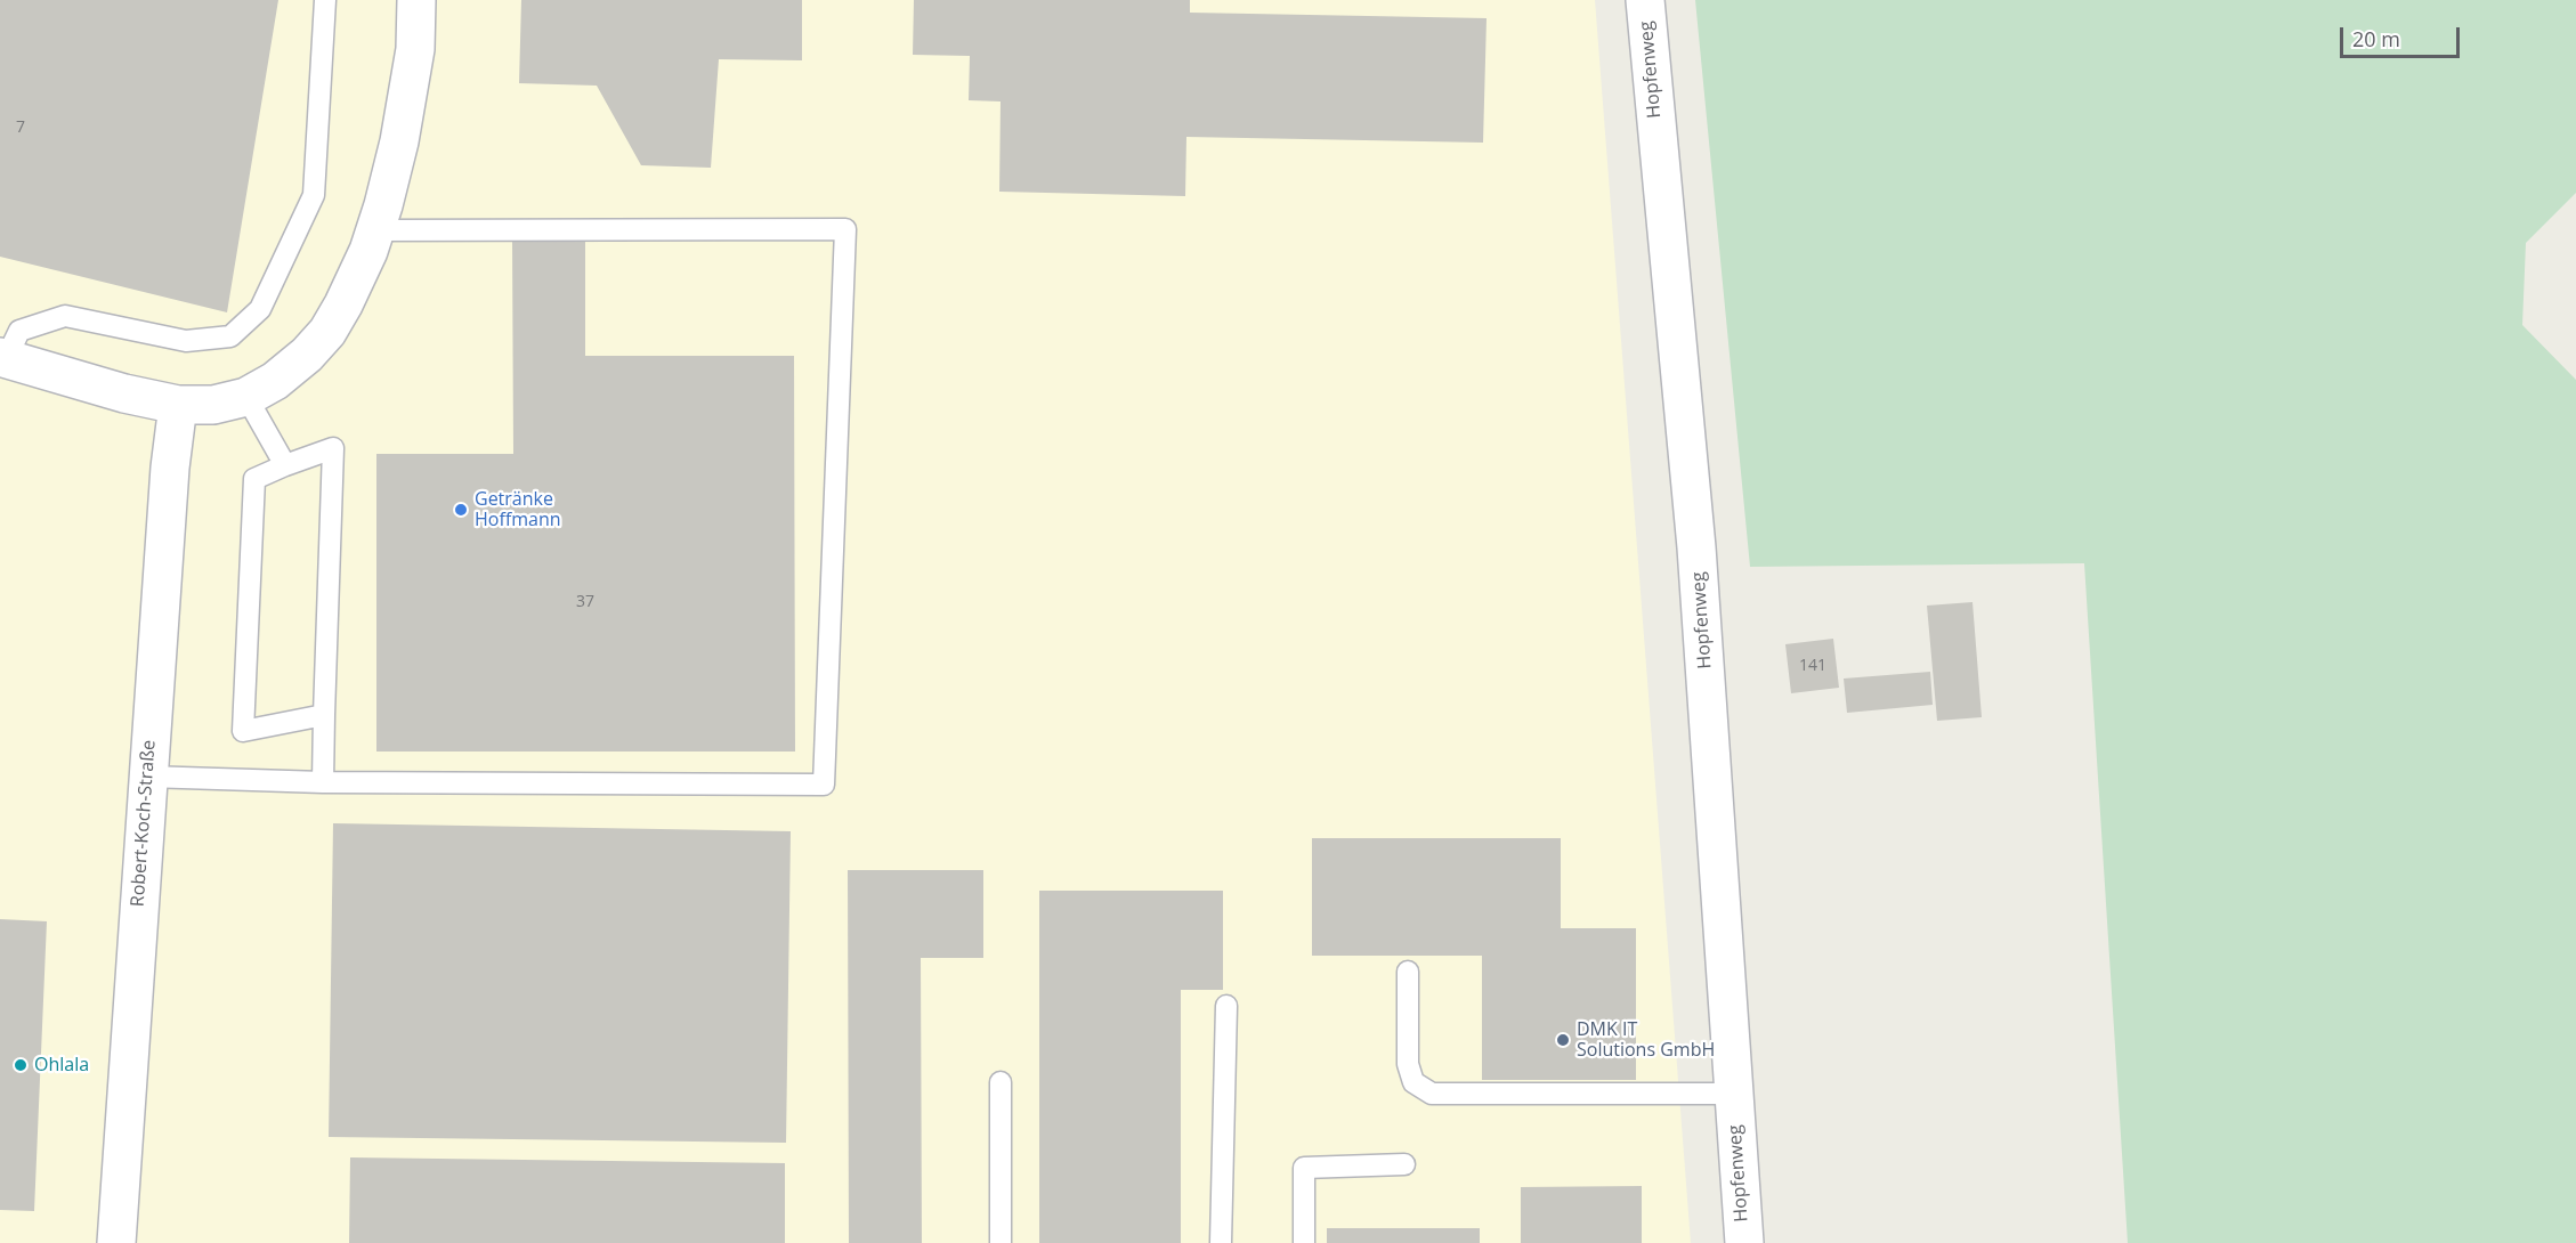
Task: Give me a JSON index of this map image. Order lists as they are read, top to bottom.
{
  "streets": {
    "street": ["Hopfenweg", "Robert-Koch-Straße"]
  },
  "places": ["Getränke Hoffmann", "DMK IT Solutions GmbH", "Ohlala"],
  "house_numbers": ["7", "37", "141"],
  "scale_bar": "20 m"
}
